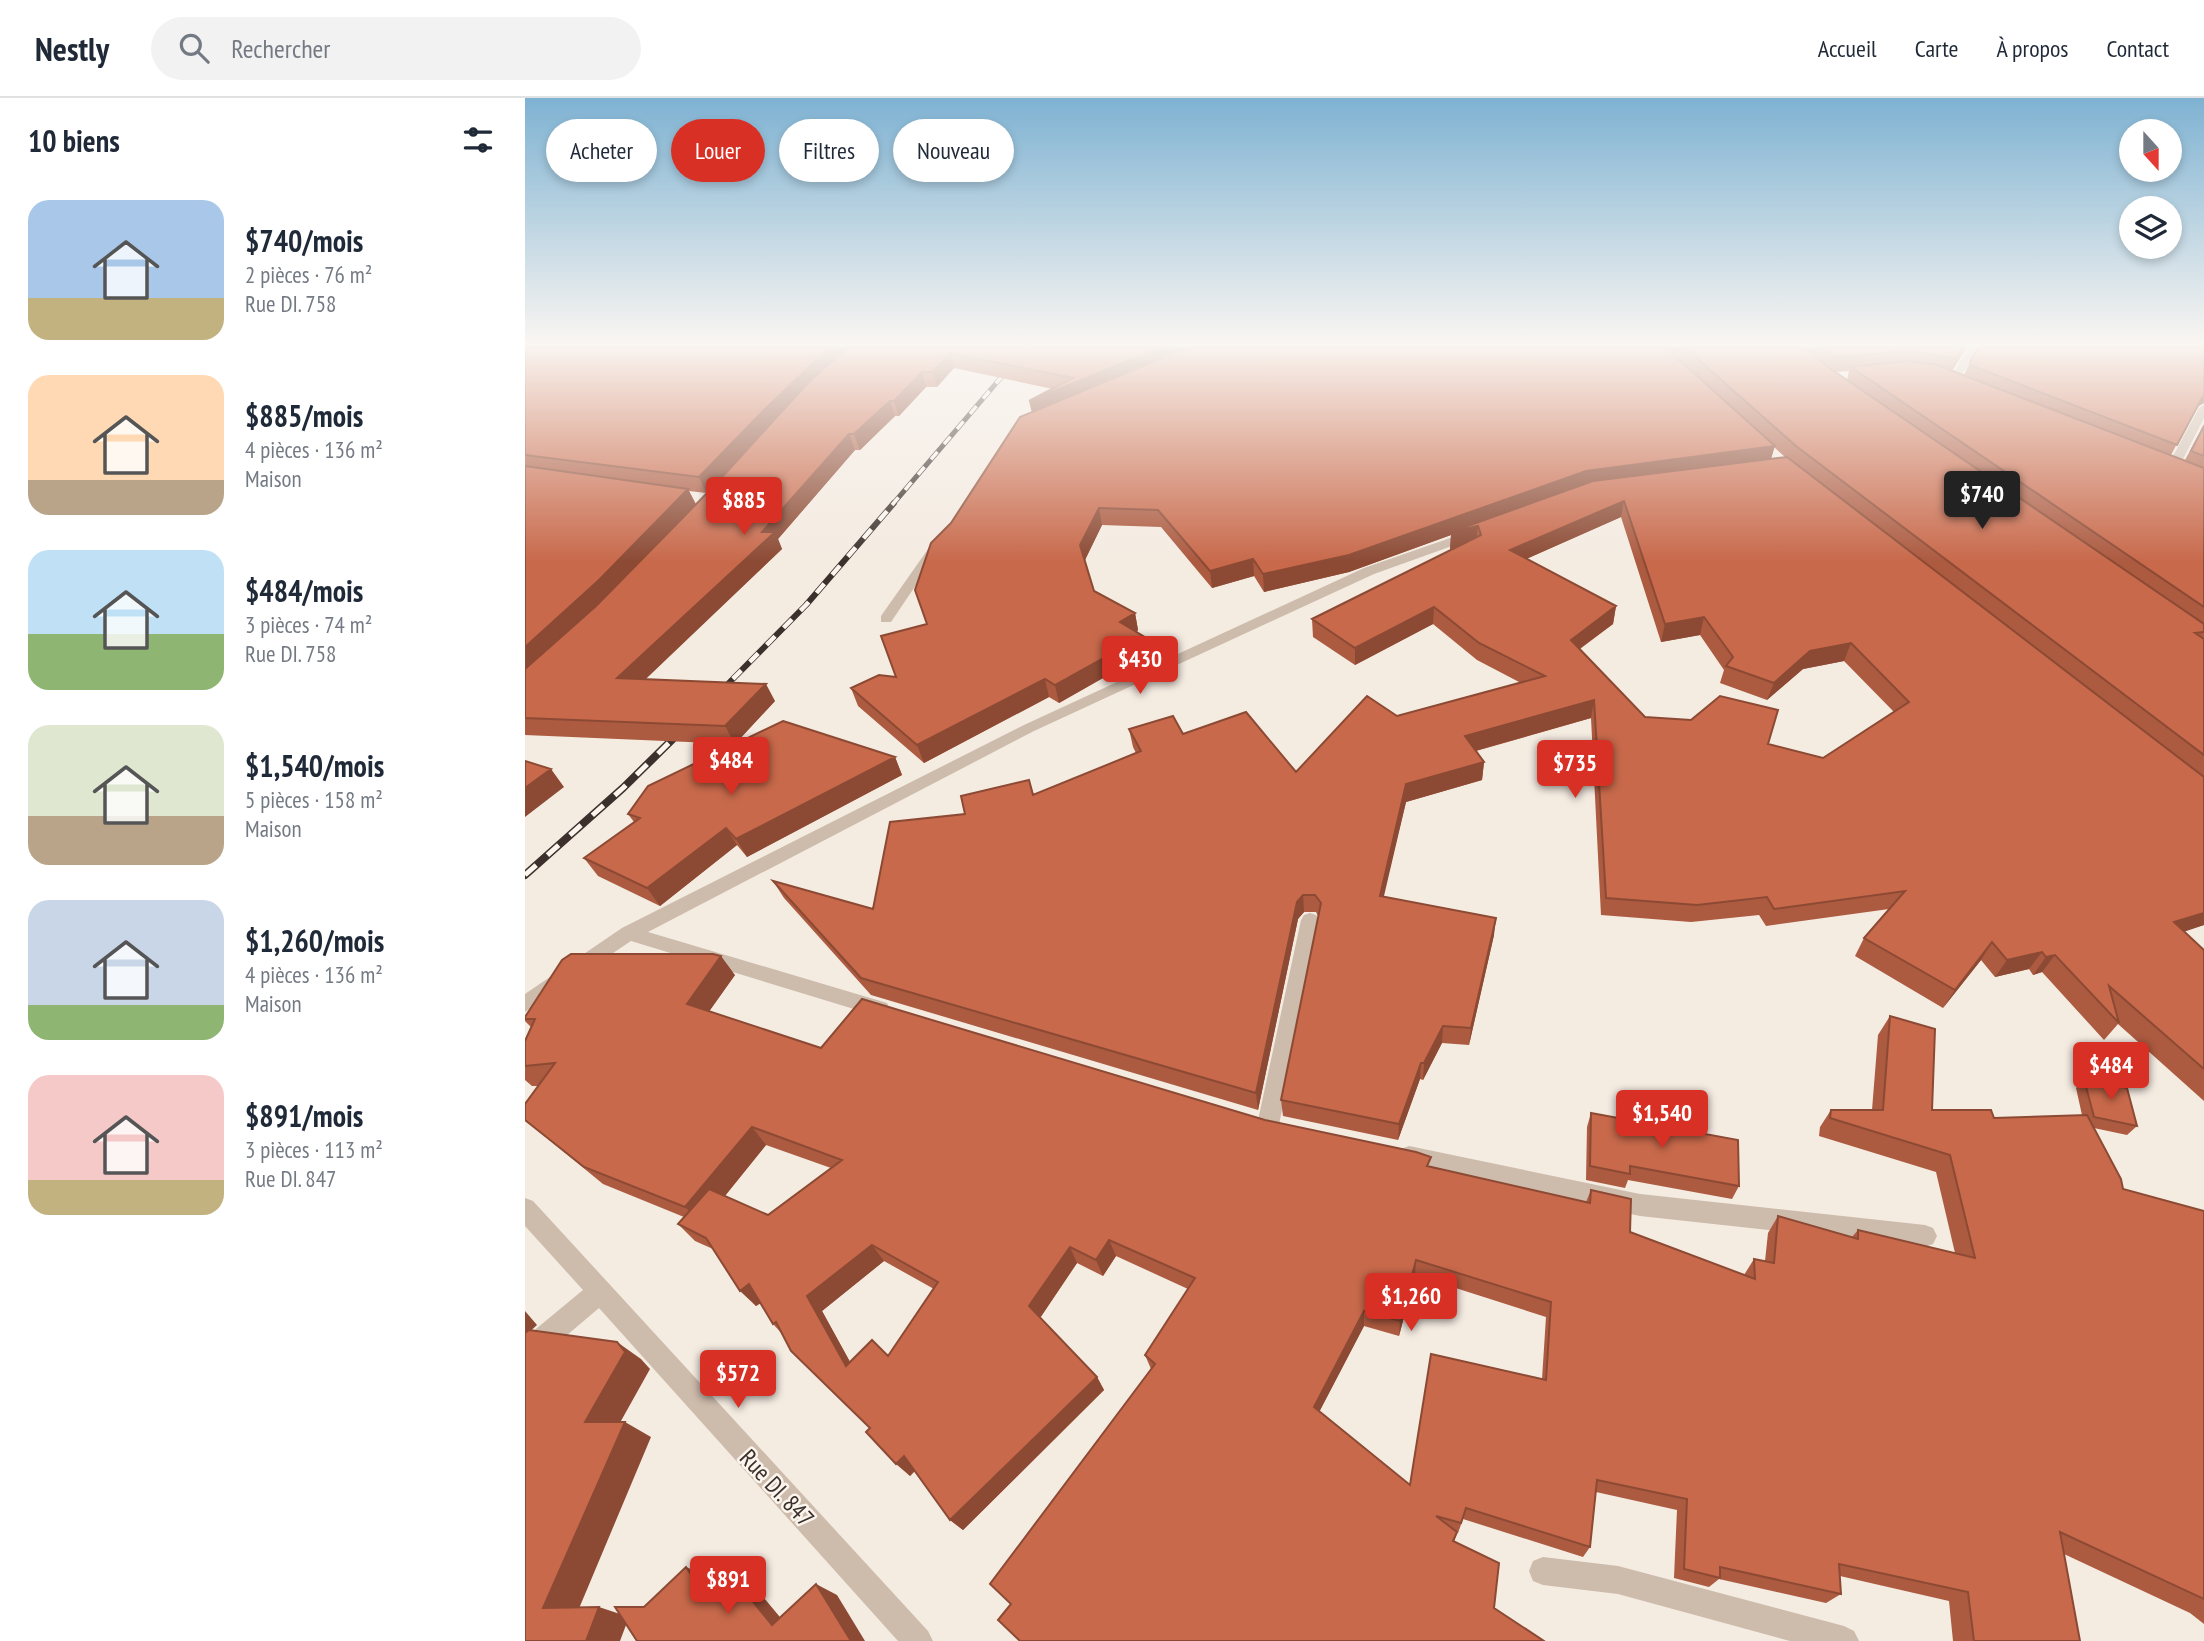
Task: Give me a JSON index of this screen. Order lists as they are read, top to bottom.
{
  "streets": {
    "street": ["Rue DI. 847"]
  },
  "north": "bottom",
  "page": {
    "header": "Nestly",
    "search": "Rechercher",
    "nav": [
      "Accueil",
      "Carte",
      "À propos",
      "Contact"
    ],
    "heading": "10 biens",
    "chip": [
      "Acheter",
      "Louer",
      "Filtres",
      "Nouveau"
    ],
    "list": [
      {
        "name": "$740/mois",
        "note": "2 pièces · 76 m² · Rue DI. 758"
      },
      {
        "name": "$885/mois",
        "note": "4 pièces · 136 m² · Maison"
      },
      {
        "name": "$484/mois",
        "note": "3 pièces · 74 m² · Rue DI. 758"
      },
      {
        "name": "$1,540/mois",
        "note": "5 pièces · 158 m² · Maison"
      },
      {
        "name": "$1,260/mois",
        "note": "4 pièces · 136 m² · Maison"
      },
      {
        "name": "$891/mois",
        "note": "3 pièces · 113 m² · Rue DI. 847"
      }
    ],
    "price": [
      "$740",
      "$885",
      "$430",
      "$484",
      "$735",
      "$484",
      "$1,540",
      "$1,260",
      "$572",
      "$891"
    ]
  }
}
